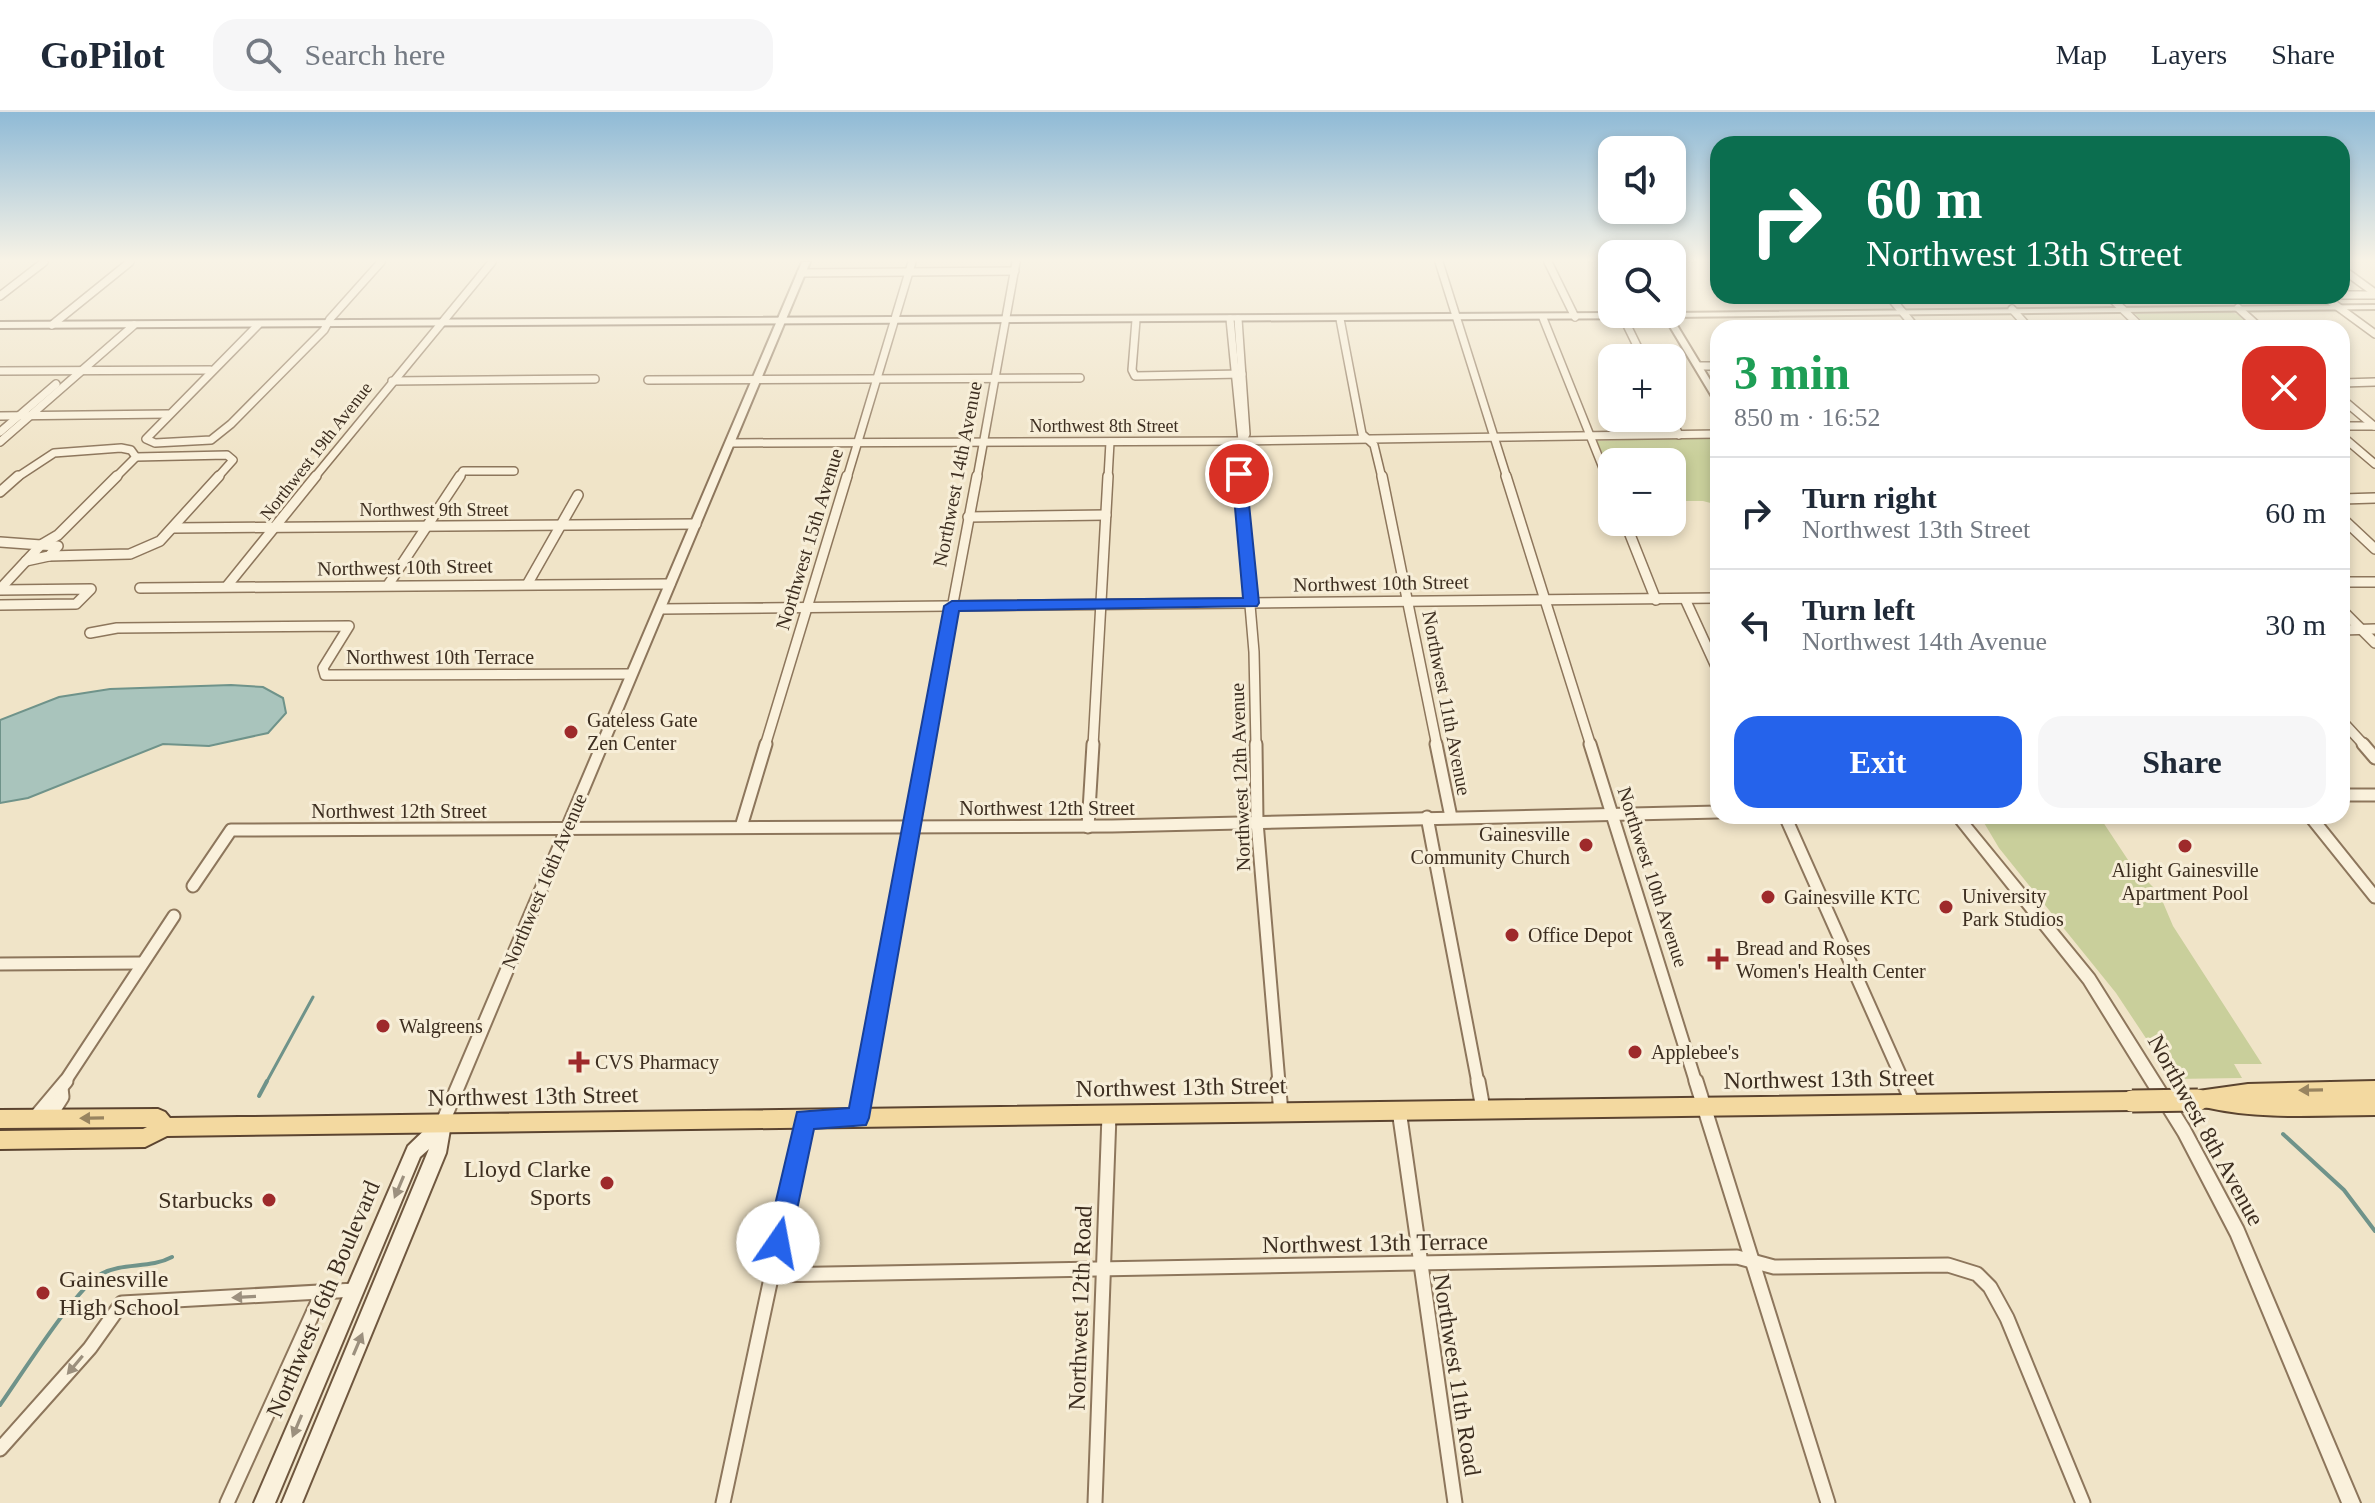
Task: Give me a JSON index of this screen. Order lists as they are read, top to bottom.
{
  "streets": {
    "main road": ["Northwest 16th Avenue", "Northwest 13th Street", "Northwest 16th Boulevard"],
    "street": [
      "Northwest 8th Street",
      "Northwest 19th Avenue",
      "Northwest 14th Avenue",
      "Northwest 9th Street",
      "Northwest 15th Avenue",
      "Northwest 10th Street",
      "Northwest 10th Terrace",
      "Northwest 11th Avenue",
      "Northwest 12th Avenue",
      "Northwest 12th Street",
      "Northwest 10th Avenue",
      "Northwest 8th Avenue",
      "Northwest 13th Terrace",
      "Northwest 12th Road",
      "Northwest 11th Road"
    ]
  },
  "crossings": [
    ["Northwest 8th Street", "Northwest 14th Avenue"],
    ["Northwest 8th Street", "Northwest 15th Avenue"],
    ["Northwest 8th Street", "Northwest 11th Avenue"],
    ["Northwest 8th Street", "Northwest 12th Avenue"],
    ["Northwest 8th Street", "Northwest 10th Avenue"],
    ["Northwest 8th Street", "Northwest 16th Avenue"],
    ["Northwest 19th Avenue", "Northwest 9th Street"],
    ["Northwest 19th Avenue", "Northwest 10th Street"],
    ["Northwest 14th Avenue", "Northwest 10th Street"],
    ["Northwest 14th Avenue", "Northwest 12th Street"],
    ["Northwest 14th Avenue", "Northwest 13th Street"],
    ["Northwest 9th Street", "Northwest 16th Avenue"],
    ["Northwest 15th Avenue", "Northwest 10th Street"],
    ["Northwest 15th Avenue", "Northwest 12th Street"],
    ["Northwest 10th Street", "Northwest 11th Avenue"],
    ["Northwest 10th Street", "Northwest 12th Avenue"],
    ["Northwest 10th Street", "Northwest 10th Avenue"],
    ["Northwest 10th Street", "Northwest 16th Avenue"],
    ["Northwest 10th Terrace", "Northwest 16th Avenue"],
    ["Northwest 11th Avenue", "Northwest 12th Street"],
    ["Northwest 12th Avenue", "Northwest 12th Street"],
    ["Northwest 12th Avenue", "Northwest 13th Street"],
    ["Northwest 12th Street", "Northwest 10th Avenue"],
    ["Northwest 12th Street", "Northwest 16th Avenue"],
    ["Northwest 10th Avenue", "Northwest 13th Street"],
    ["Northwest 10th Avenue", "Northwest 13th Terrace"],
    ["Northwest 16th Avenue", "Northwest 13th Street"],
    ["Northwest 16th Avenue", "Northwest 16th Boulevard"],
    ["Northwest 13th Street", "Northwest 16th Boulevard"],
    ["Northwest 13th Street", "Northwest 12th Road"],
    ["Northwest 13th Street", "Northwest 11th Road"],
    ["Northwest 13th Terrace", "Northwest 12th Road"],
    ["Northwest 13th Terrace", "Northwest 11th Road"]
  ],
  "one_way": ["Northwest 16th Boulevard"],
  "places": {
    "other": [
      "Gateless Gate Zen Center",
      "Gainesville Community Church",
      "Alight Gainesville Apartment Pool",
      "Gainesville KTC",
      "University Park Studios",
      "Office Depot",
      "Walgreens",
      "Applebee's",
      "Lloyd Clarke Sports",
      "Starbucks",
      "Gainesville High School"
    ],
    "health": ["Bread and Roses Women's Health Center", "CVS Pharmacy"]
  },
  "page": {
    "header": "GoPilot",
    "search": "Search here",
    "nav": ["Map", "Layers", "Share"],
    "map_buttons": ["+", "−"],
    "turn": ["60 m", "Northwest 13th Street"],
    "heading": ["3 min", "850 m · 16:52"],
    "list": [
      {
        "name": "Turn right",
        "note": "Northwest 13th Street",
        "value": "60 m"
      },
      {
        "name": "Turn left",
        "note": "Northwest 14th Avenue",
        "value": "30 m"
      }
    ],
    "buttons": ["Exit", "Share"]
  }
}
